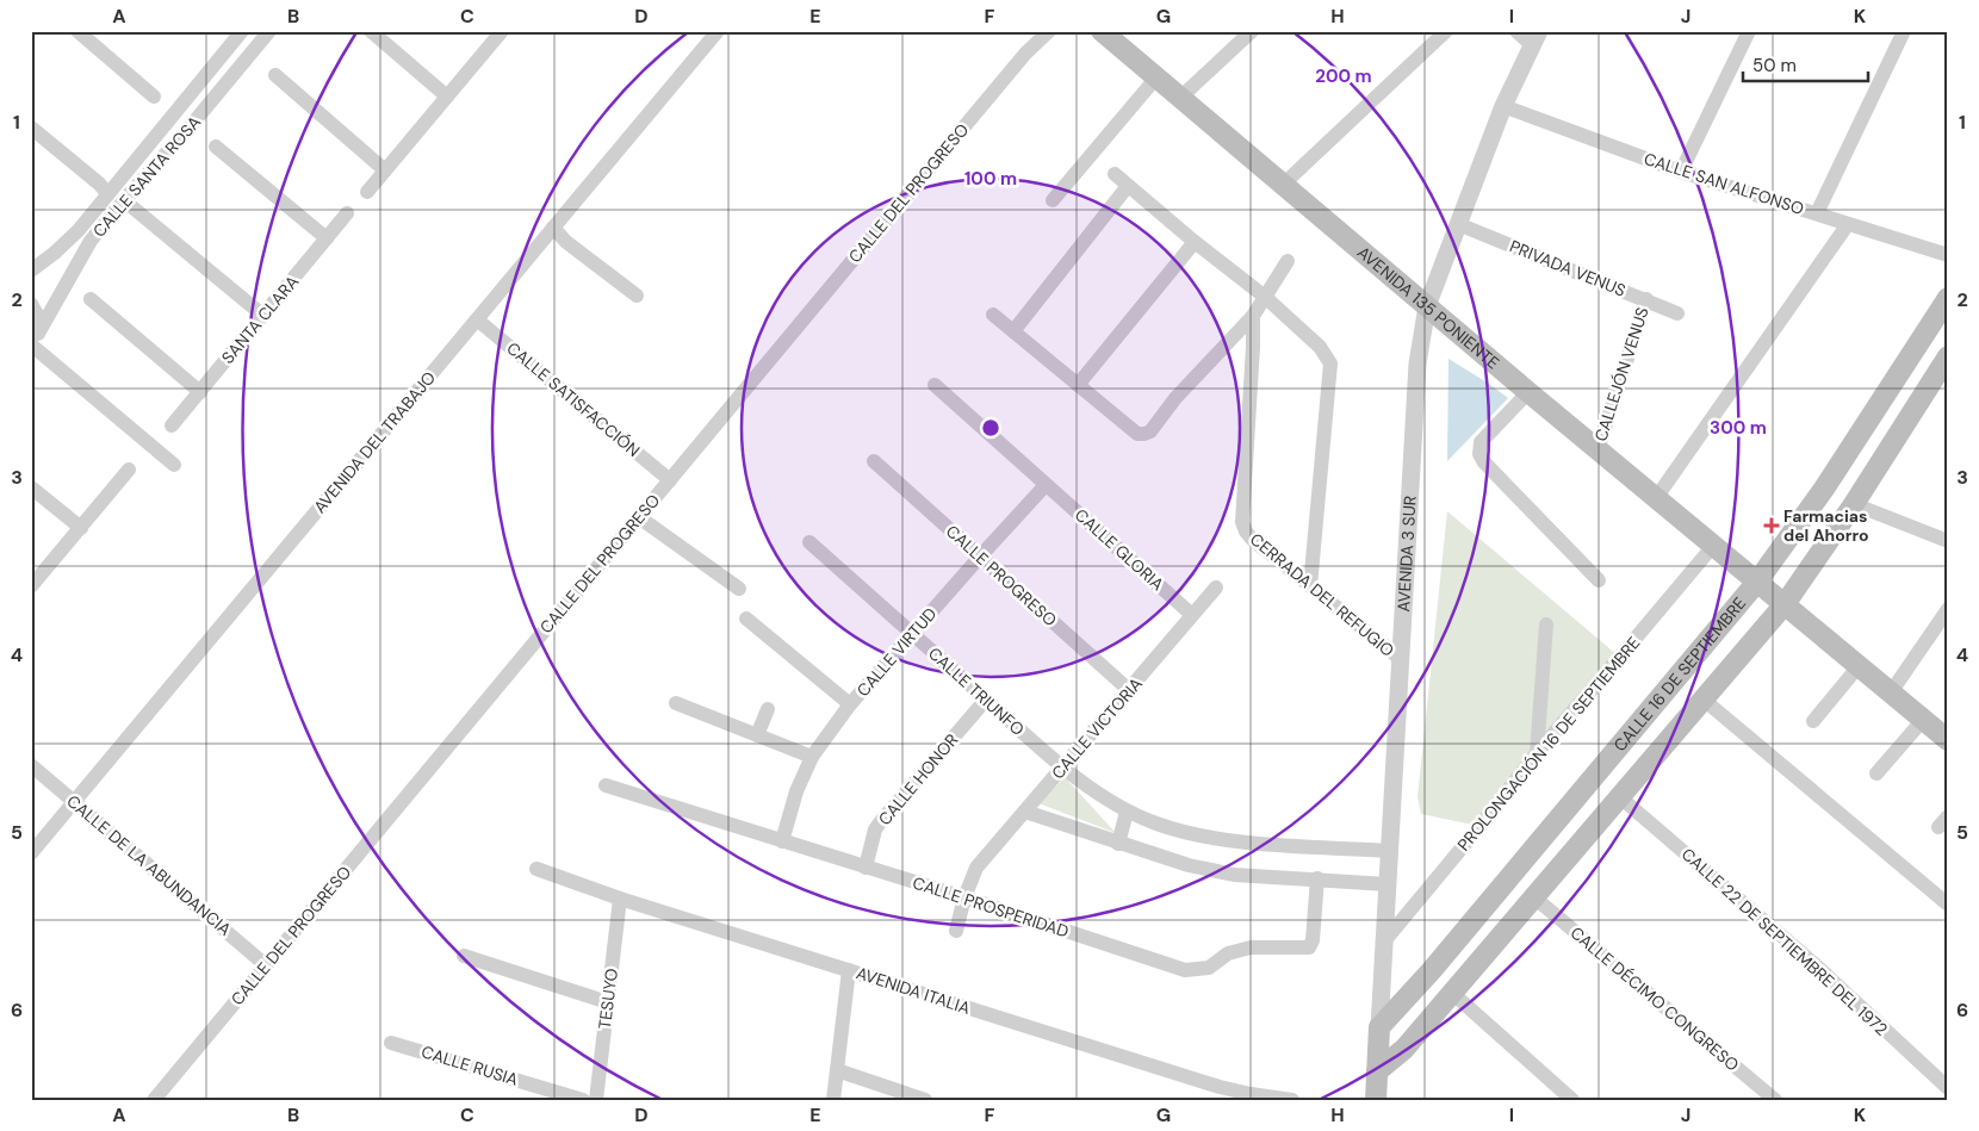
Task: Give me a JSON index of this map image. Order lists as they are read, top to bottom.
{
  "streets": {
    "main road": ["AVENIDA 135 PONIENTE", "AVENIDA 3 SUR", "CALLE 16 DE SEPTIEMBRE"],
    "street": [
      "CALLE SANTA ROSA",
      "CALLE SAN ALFONSO",
      "CALLE DEL PROGRESO",
      "PRIVADA VENUS",
      "SANTA CLARA",
      "CALLEJÓN VENUS",
      "CALLE SATISFACCIÓN",
      "AVENIDA DEL TRABAJO",
      "CALLE GLORIA",
      "CALLE PROGRESO",
      "CERRADA DEL REFUGIO",
      "CALLE VIRTUD",
      "CALLE TRIUNFO",
      "CALLE VICTORIA",
      "PROLONGACIÓN 16 DE SEPTIEMBRE",
      "CALLE HONOR",
      "CALLE DE LA ABUNDANCIA",
      "CALLE PROSPERIDAD",
      "CALLE 22 DE SEPTIEMBRE DEL 1972",
      "AVENIDA ITALIA",
      "TESUYO",
      "CALLE DÉCIMO CONGRESO",
      "CALLE RUSIA"
    ]
  },
  "crossings": [
    ["CALLE SAN ALFONSO", "AVENIDA 3 SUR"],
    ["CALLE DEL PROGRESO", "CALLE SATISFACCIÓN"],
    ["CALLE DEL PROGRESO", "CALLE DE LA ABUNDANCIA"],
    ["PRIVADA VENUS", "CALLEJÓN VENUS"],
    ["PRIVADA VENUS", "AVENIDA 3 SUR"],
    ["AVENIDA 135 PONIENTE", "CALLEJÓN VENUS"],
    ["AVENIDA 135 PONIENTE", "AVENIDA 3 SUR"],
    ["AVENIDA 135 PONIENTE", "CALLE 16 DE SEPTIEMBRE"],
    ["AVENIDA 135 PONIENTE", "PROLONGACIÓN 16 DE SEPTIEMBRE"],
    ["CALLE SATISFACCIÓN", "AVENIDA DEL TRABAJO"],
    ["AVENIDA DEL TRABAJO", "CALLE DE LA ABUNDANCIA"],
    ["CALLE GLORIA", "CALLE VIRTUD"],
    ["CALLE GLORIA", "CALLE VICTORIA"],
    ["AVENIDA 3 SUR", "CERRADA DEL REFUGIO"],
    ["AVENIDA 3 SUR", "CALLE 16 DE SEPTIEMBRE"],
    ["AVENIDA 3 SUR", "CALLE TRIUNFO"],
    ["AVENIDA 3 SUR", "PROLONGACIÓN 16 DE SEPTIEMBRE"],
    ["CALLE PROGRESO", "CALLE VIRTUD"],
    ["CALLE PROGRESO", "CALLE VICTORIA"],
    ["CALLE VIRTUD", "CALLE TRIUNFO"],
    ["CALLE VIRTUD", "CALLE PROSPERIDAD"],
    ["CALLE 16 DE SEPTIEMBRE", "CALLE 22 DE SEPTIEMBRE DEL 1972"],
    ["CALLE 16 DE SEPTIEMBRE", "CALLE DÉCIMO CONGRESO"],
    ["CALLE TRIUNFO", "CALLE VICTORIA"],
    ["CALLE TRIUNFO", "CALLE HONOR"],
    ["CALLE VICTORIA", "CALLE PROSPERIDAD"],
    ["CALLE HONOR", "CALLE PROSPERIDAD"],
    ["AVENIDA ITALIA", "TESUYO"]
  ],
  "places": {
    "health": ["Farmacias del Ahorro"]
  },
  "scale_bar": "50 m",
  "grid": {
    "columns": [
      "A",
      "B",
      "C",
      "D",
      "E",
      "F",
      "G",
      "H",
      "I",
      "J",
      "K"
    ],
    "rows": [
      "1",
      "2",
      "3",
      "4",
      "5",
      "6"
    ]
  },
  "rings": ["200 m", "100 m", "300 m"]
}
